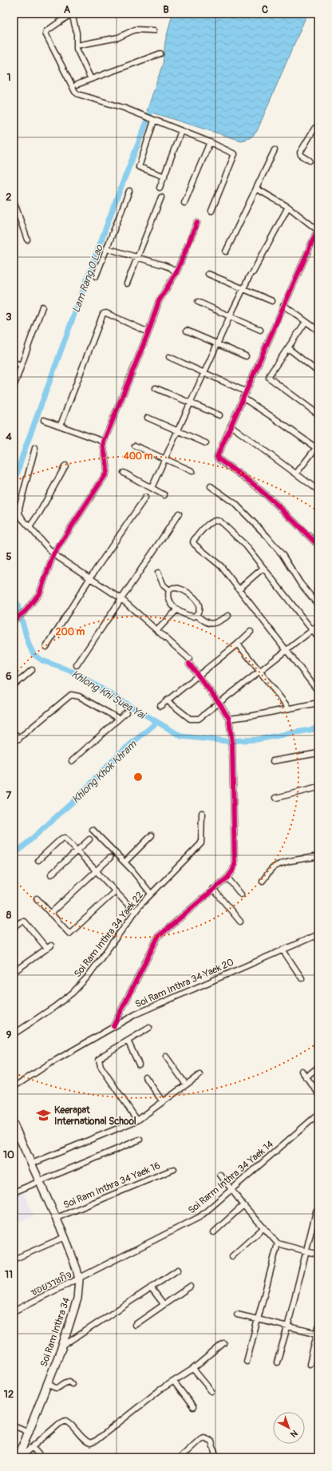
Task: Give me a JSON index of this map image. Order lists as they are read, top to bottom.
{
  "streets": {
    "street": [
      "Soi Ram Inthra 34 Yaek 22",
      "Soi Ram Inthra 34 Yaek 20",
      "Soi Rarm Inthra 34 Yaek 14",
      "Soi Ram Inthra 34 Yaek 16",
      "ซอยราชกิจ",
      "Soi Ram Inthra 34"
    ]
  },
  "crossings": [
    ["Soi Rarm Inthra 34 Yaek 14", "ซอยราชกิจ"],
    ["Soi Rarm Inthra 34 Yaek 14", "Soi Ram Inthra 34"],
    ["Soi Ram Inthra 34 Yaek 16", "Soi Ram Inthra 34"],
    ["ซอยราชกิจ", "Soi Ram Inthra 34"]
  ],
  "water": ["Lam Rang O Lao", "Khlong Khi Suea Yai", "Khlong Khok Khram"],
  "places": {
    "school or university": ["Keerapat International School"]
  },
  "north": "bottom right",
  "grid": {
    "columns": ["A", "B", "C"],
    "rows": [
      "1",
      "2",
      "3",
      "4",
      "5",
      "6",
      "7",
      "8",
      "9",
      "10",
      "11",
      "12"
    ]
  },
  "rings": ["400 m", "200 m"]
}
